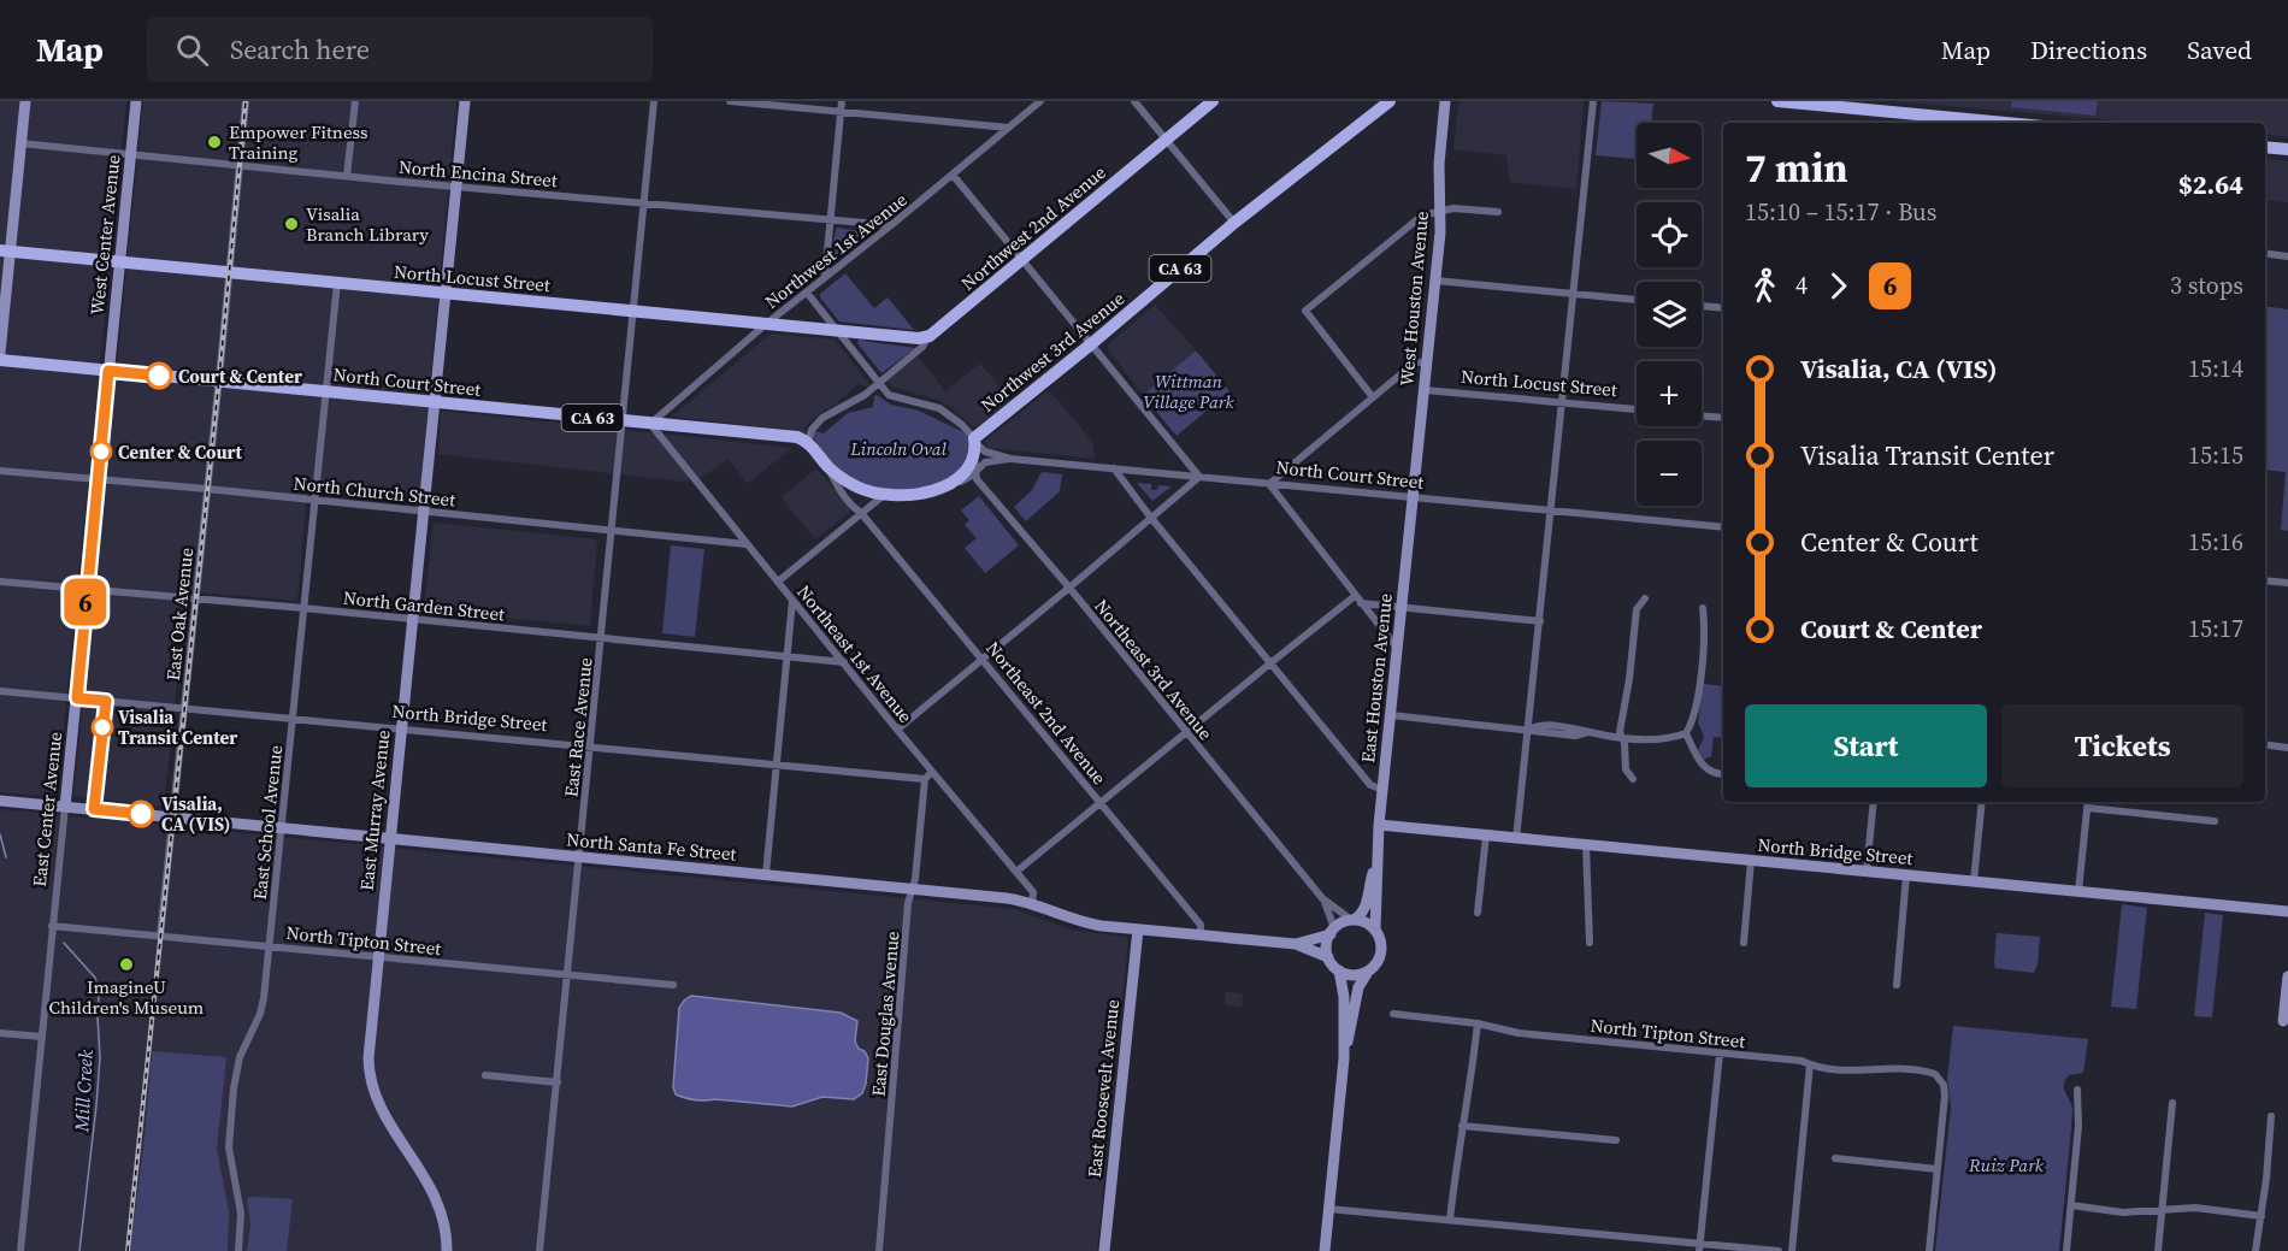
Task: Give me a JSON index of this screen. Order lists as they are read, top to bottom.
{
  "streets": {
    "main road": [
      "Northwest 2nd Avenue",
      "CA 63",
      "North Locust Street",
      "Northwest 3rd Avenue",
      "North Court Street"
    ],
    "street": [
      "North Encina Street",
      "West Center Avenue",
      "Northwest 1st Avenue",
      "West Houston Avenue",
      "North Church Street",
      "North Garden Street",
      "East Oak Avenue",
      "Northeast 1st Avenue",
      "Northeast 3rd Avenue",
      "East Houston Avenue",
      "Northeast 2nd Avenue",
      "North Bridge Street",
      "East Race Avenue",
      "East Center Avenue",
      "East Murray Avenue",
      "East School Avenue",
      "North Santa Fe Street",
      "North Tipton Street",
      "East Douglas Avenue",
      "East Roosevelt Avenue"
    ]
  },
  "crossings": [
    ["North Encina Street", "West Center Avenue"],
    ["North Encina Street", "Northwest 1st Avenue"],
    ["North Encina Street", "East Oak Avenue"],
    ["North Encina Street", "East Race Avenue"],
    ["North Encina Street", "East Murray Avenue"],
    ["Northwest 2nd Avenue", "North Locust Street"],
    ["West Center Avenue", "North Locust Street"],
    ["West Center Avenue", "North Court Street"],
    ["West Center Avenue", "East Center Avenue"],
    ["Northwest 1st Avenue", "North Locust Street"],
    ["Northwest 1st Avenue", "North Court Street"],
    ["Northwest 1st Avenue", "Northeast 1st Avenue"],
    ["CA 63", "Northwest 3rd Avenue"],
    ["CA 63", "North Court Street"],
    ["CA 63", "Northeast 2nd Avenue"],
    ["North Locust Street", "West Houston Avenue"],
    ["North Locust Street", "East Oak Avenue"],
    ["North Locust Street", "East Race Avenue"],
    ["North Locust Street", "East Murray Avenue"],
    ["North Locust Street", "East School Avenue"],
    ["West Houston Avenue", "North Court Street"],
    ["West Houston Avenue", "East Houston Avenue"],
    ["Northwest 3rd Avenue", "North Court Street"],
    ["North Court Street", "East Oak Avenue"],
    ["North Court Street", "Northeast 1st Avenue"],
    ["North Court Street", "East Houston Avenue"],
    ["North Court Street", "East Race Avenue"],
    ["North Court Street", "East Center Avenue"],
    ["North Court Street", "East Murray Avenue"],
    ["North Court Street", "East School Avenue"],
    ["North Church Street", "East Oak Avenue"],
    ["North Church Street", "Northeast 1st Avenue"],
    ["North Church Street", "East Race Avenue"],
    ["North Church Street", "East Center Avenue"],
    ["North Church Street", "East Murray Avenue"],
    ["North Church Street", "East School Avenue"],
    ["North Garden Street", "East Oak Avenue"],
    ["North Garden Street", "Northeast 1st Avenue"],
    ["North Garden Street", "East Race Avenue"],
    ["North Garden Street", "East Center Avenue"],
    ["North Garden Street", "East Murray Avenue"],
    ["North Garden Street", "East School Avenue"],
    ["East Oak Avenue", "North Bridge Street"],
    ["East Oak Avenue", "North Santa Fe Street"],
    ["East Oak Avenue", "North Tipton Street"],
    ["Northeast 1st Avenue", "North Santa Fe Street"],
    ["Northeast 3rd Avenue", "East Houston Avenue"],
    ["Northeast 3rd Avenue", "North Santa Fe Street"],
    ["East Houston Avenue", "North Bridge Street"],
    ["East Houston Avenue", "North Santa Fe Street"],
    ["Northeast 2nd Avenue", "North Santa Fe Street"],
    ["North Bridge Street", "East Race Avenue"],
    ["North Bridge Street", "East Center Avenue"],
    ["North Bridge Street", "East Murray Avenue"],
    ["North Bridge Street", "East School Avenue"],
    ["North Bridge Street", "East Douglas Avenue"],
    ["East Race Avenue", "North Santa Fe Street"],
    ["East Race Avenue", "North Tipton Street"],
    ["East Center Avenue", "North Santa Fe Street"],
    ["East Center Avenue", "North Tipton Street"],
    ["East Murray Avenue", "North Santa Fe Street"],
    ["East Murray Avenue", "North Tipton Street"],
    ["East School Avenue", "North Santa Fe Street"],
    ["East School Avenue", "North Tipton Street"],
    ["North Santa Fe Street", "East Douglas Avenue"],
    ["North Santa Fe Street", "East Roosevelt Avenue"]
  ],
  "water": ["Mill Creek"],
  "parks": ["Wittman Village Park", "Lincoln Oval", "Ruiz Park"],
  "places": [
    "Empower Fitness Training",
    "Visalia Branch Library",
    "Court & Center",
    "Center & Court",
    "Visalia Transit Center",
    "Visalia, CA (VIS)",
    "ImagineU Children's Museum"
  ],
  "lines": ["bus line 6"],
  "north": "right",
  "page": {
    "header": "Map",
    "search": "Search here",
    "nav": ["Map", "Directions", "Saved"],
    "on_map": "6",
    "map_buttons": ["+", "−"],
    "heading": ["7 min", "15:10 – 15:17 · Bus", "$2.64"],
    "legs": ["4", "6", "3 stops"],
    "list": [
      {
        "name": "Visalia, CA (VIS)",
        "value": "15:14"
      },
      {
        "name": "Visalia Transit Center",
        "value": "15:15"
      },
      {
        "name": "Center & Court",
        "value": "15:16"
      },
      {
        "name": "Court & Center",
        "value": "15:17"
      }
    ],
    "buttons": ["Start", "Tickets"]
  }
}
